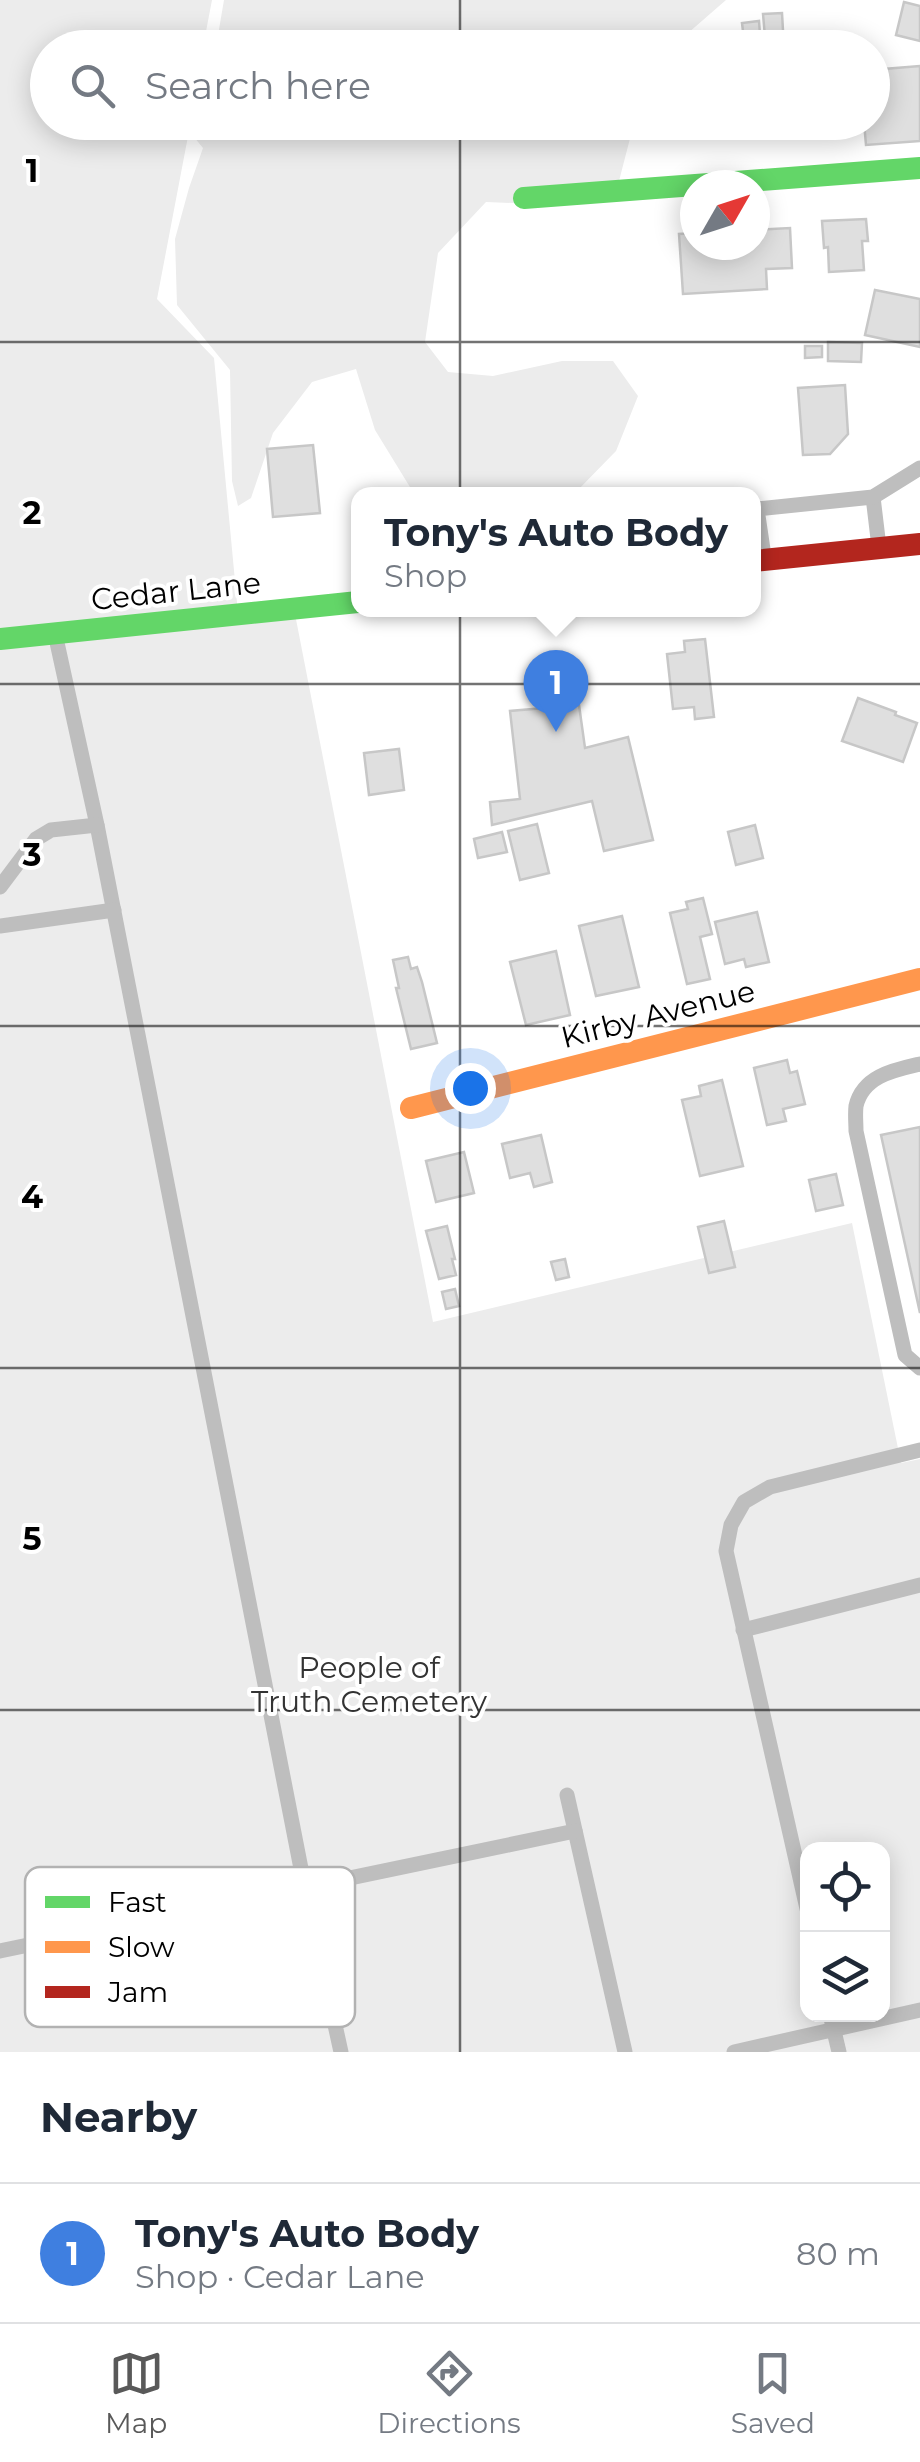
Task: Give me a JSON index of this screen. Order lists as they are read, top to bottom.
{
  "streets": {
    "street": ["Cedar Lane", "Kirby Avenue"]
  },
  "parks": ["People of Truth Cemetery"],
  "legend": ["Fast", "Slow", "Jam"],
  "north": "top right",
  "page": {
    "search": "Search here",
    "popup": ["Tony's Auto Body", "Shop"],
    "pins": "1",
    "heading": "Nearby",
    "list": [
      {
        "mark": "1",
        "name": "Tony's Auto Body",
        "note": "Shop · Cedar Lane",
        "value": "80 m"
      }
    ],
    "nav": ["Map", "Directions", "Saved"]
  },
  "grid": {
    "rows": [
      "1",
      "2",
      "3",
      "4",
      "5"
    ]
  }
}
